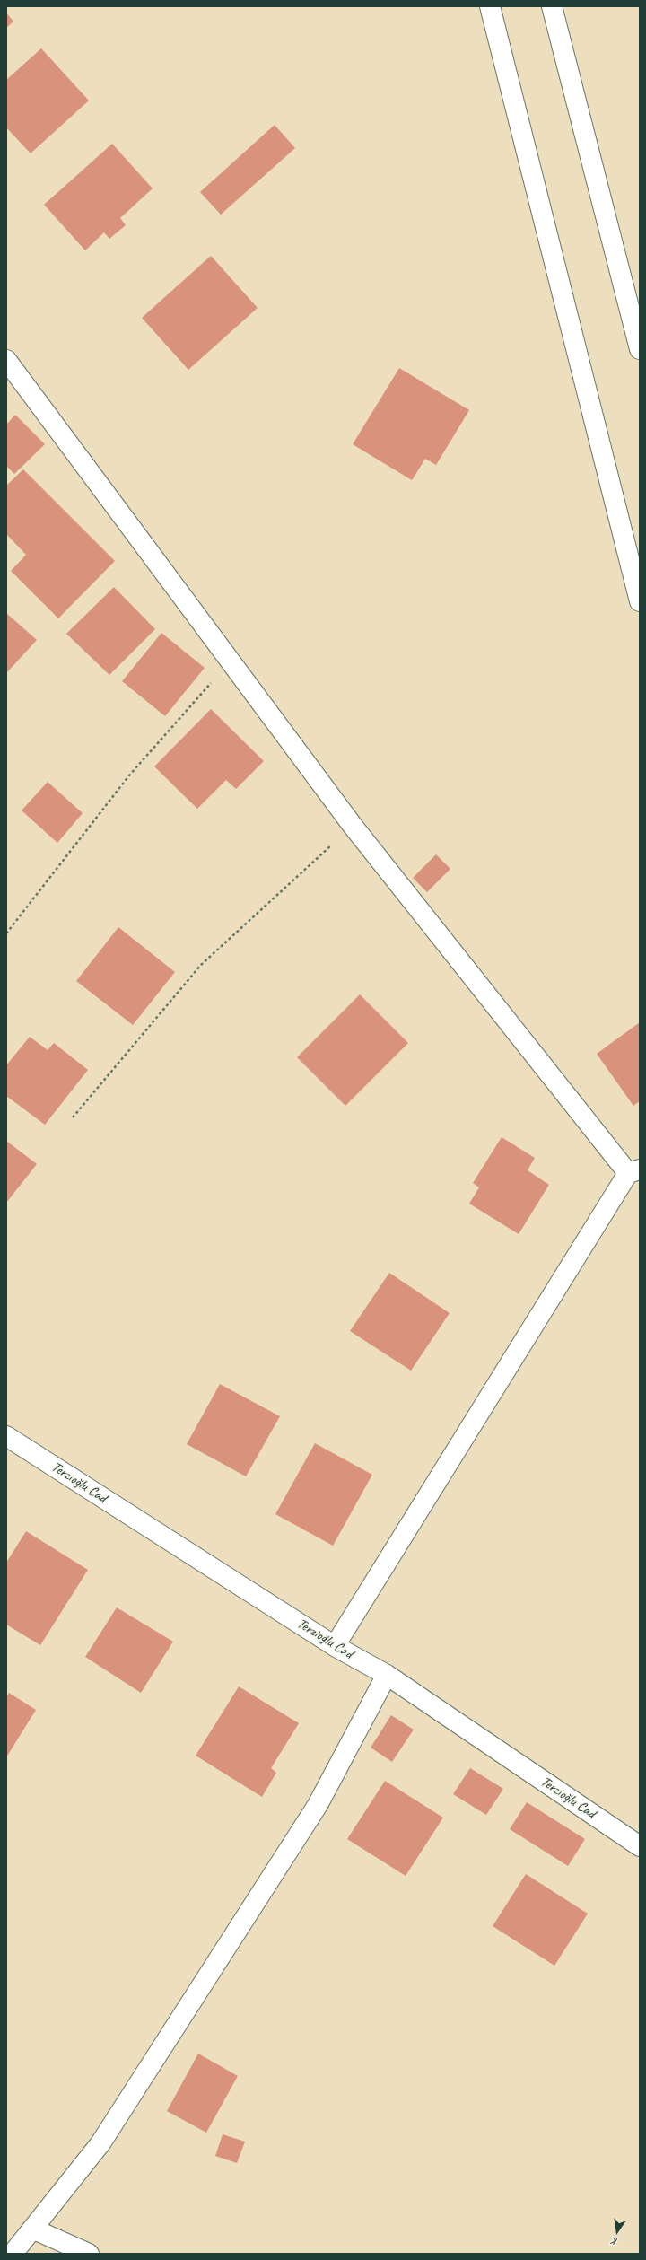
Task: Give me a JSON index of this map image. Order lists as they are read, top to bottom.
{
  "streets": {
    "street": ["Terzioğlu Cad"]
  },
  "north": "bottom"
}
